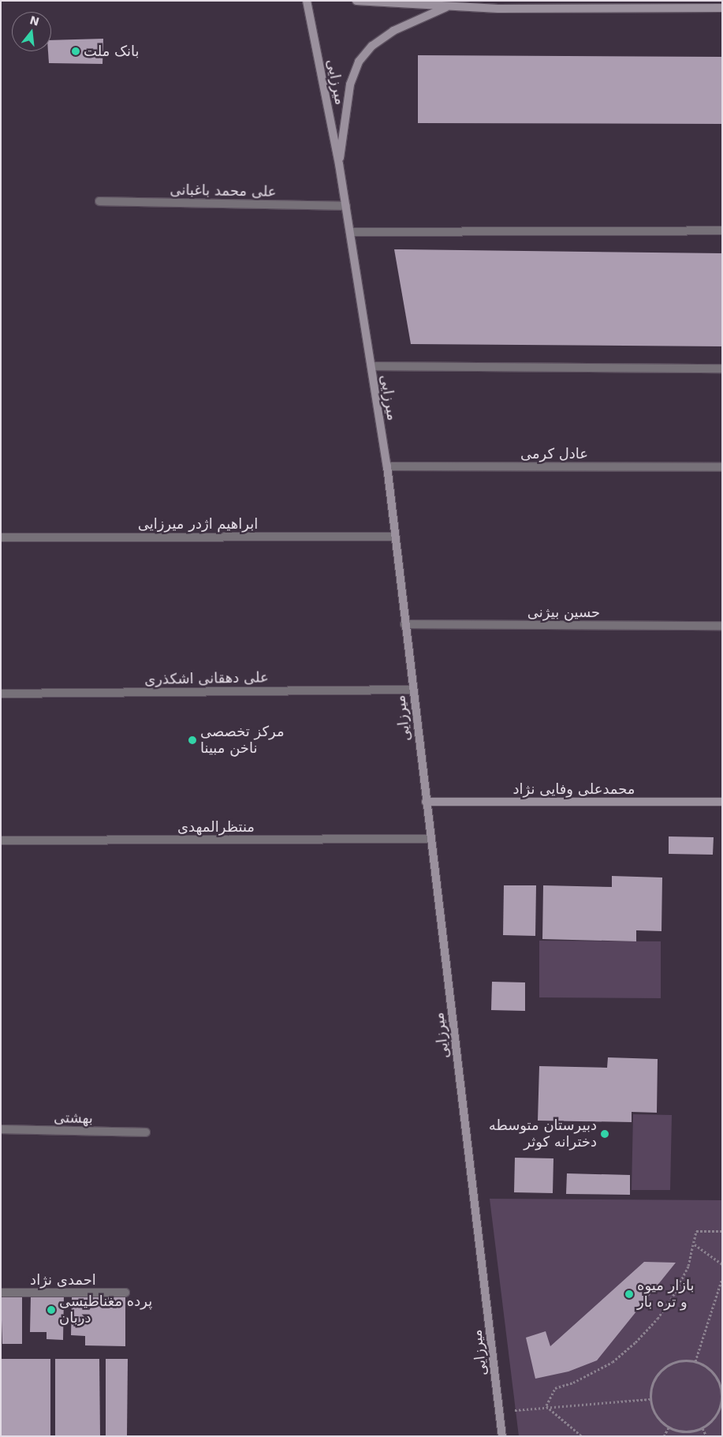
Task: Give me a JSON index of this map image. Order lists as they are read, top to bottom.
{
  "streets": {
    "main road": ["میرزایی", "محمدعلی وفایی نژاد"],
    "street": [
      "علی محمد باغبانی",
      "عادل کرمی",
      "ابراهیم اژدر میرزایی",
      "حسین بیژنی",
      "علی دهقانی اشکذری",
      "منتظرالمهدی",
      "بهشتی",
      "احمدی نژاد"
    ]
  },
  "crossings": [
    ["میرزایی", "علی محمد باغبانی"],
    ["میرزایی", "عادل کرمی"],
    ["میرزایی", "ابراهیم اژدر میرزایی"],
    ["میرزایی", "حسین بیژنی"],
    ["میرزایی", "علی دهقانی اشکذری"],
    ["میرزایی", "محمدعلی وفایی نژاد"],
    ["میرزایی", "منتظرالمهدی"]
  ],
  "places": [
    "بانک ملت",
    "مرکز تخصصی ناخن مبینا",
    "دبیرستان متوسطه دخترانه کوثر",
    "بازار میوه و تره بار",
    "پرده مغناطیسی دربان"
  ],
  "north": "top"
}
